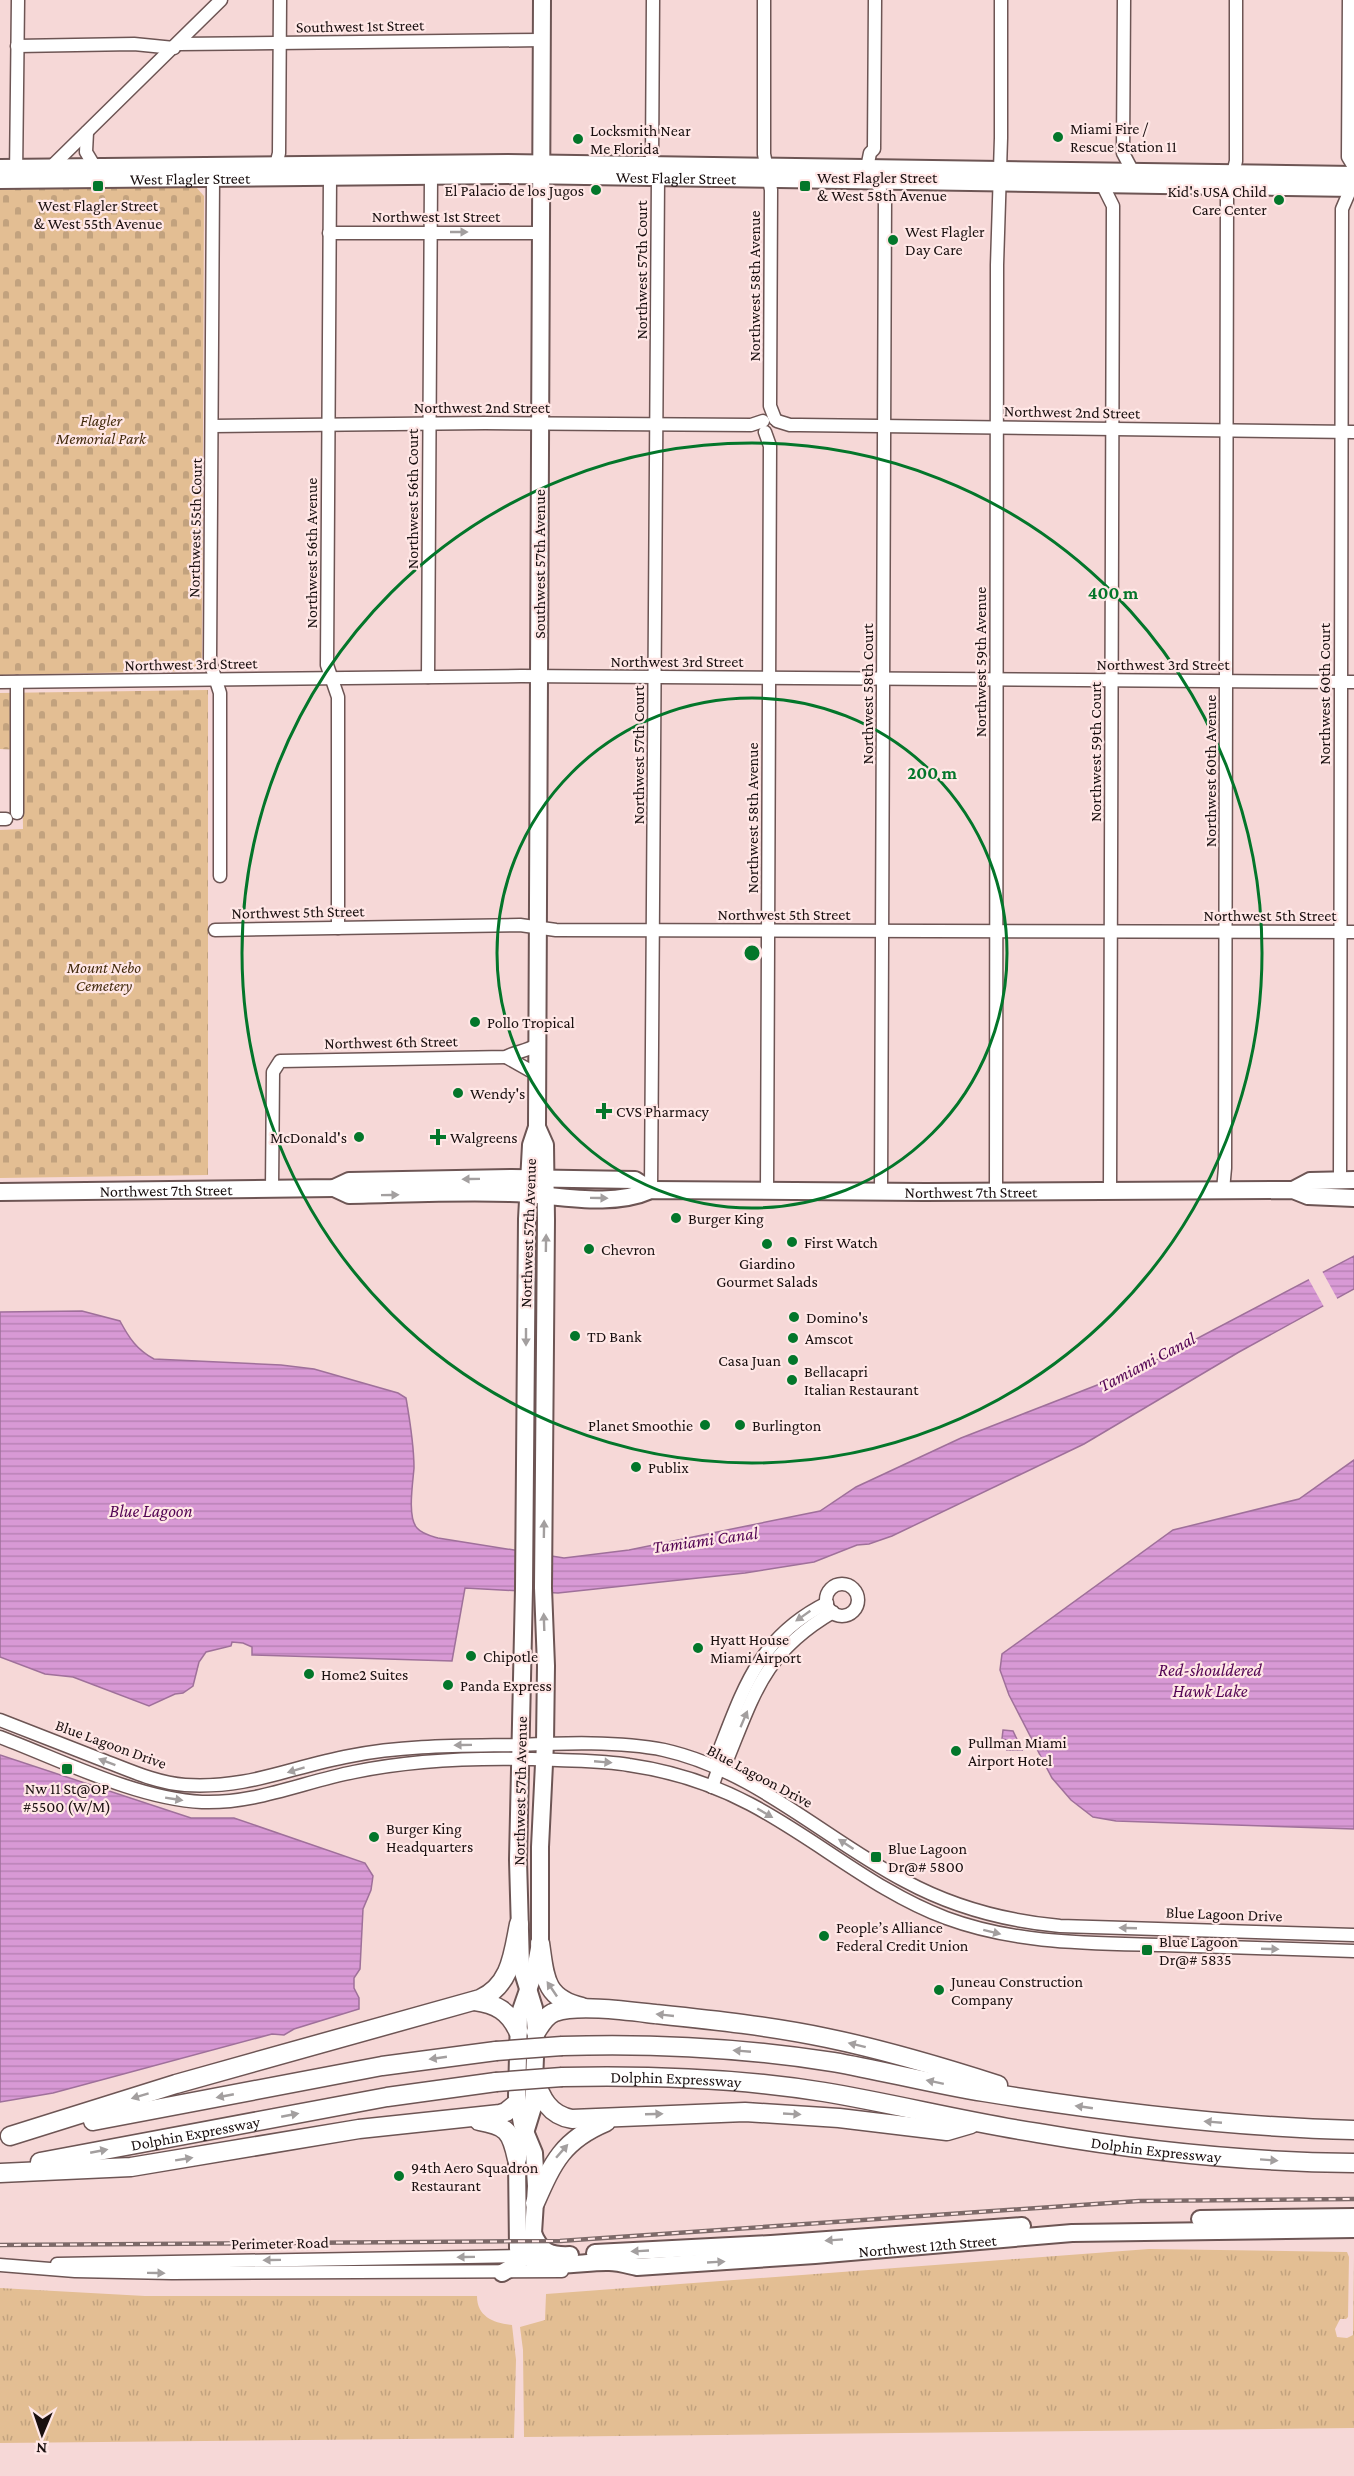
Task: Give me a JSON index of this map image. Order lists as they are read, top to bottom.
{
  "streets": {
    "highway": ["Dolphin Expressway"],
    "main road": [
      "West Flagler Street",
      "Southwest 57th Avenue",
      "Northwest 7th Street",
      "Northwest 57th Avenue",
      "Northwest 12th Street"
    ],
    "street": [
      "Southwest 1st Street",
      "Northwest 1st Street",
      "Northwest 57th Court",
      "Northwest 58th Avenue",
      "Northwest 2nd Street",
      "Northwest 56th Court",
      "Northwest 55th Court",
      "Northwest 56th Avenue",
      "Northwest 3rd Street",
      "Northwest 59th Avenue",
      "Northwest 58th Court",
      "Northwest 60th Court",
      "Northwest 59th Court",
      "Northwest 60th Avenue",
      "Northwest 5th Street",
      "Northwest 6th Street",
      "Blue Lagoon Drive",
      "Perimeter Road"
    ]
  },
  "crossings": [
    ["Southwest 1st Street", "Southwest 57th Avenue"],
    ["West Flagler Street", "Northwest 57th Court"],
    ["West Flagler Street", "Northwest 58th Avenue"],
    ["West Flagler Street", "Northwest 56th Court"],
    ["West Flagler Street", "Northwest 55th Court"],
    ["West Flagler Street", "Northwest 56th Avenue"],
    ["West Flagler Street", "Southwest 57th Avenue"],
    ["West Flagler Street", "Northwest 59th Avenue"],
    ["West Flagler Street", "Northwest 58th Court"],
    ["West Flagler Street", "Northwest 60th Court"],
    ["West Flagler Street", "Northwest 59th Court"],
    ["West Flagler Street", "Northwest 60th Avenue"],
    ["Northwest 1st Street", "Northwest 56th Court"],
    ["Northwest 1st Street", "Northwest 56th Avenue"],
    ["Northwest 1st Street", "Southwest 57th Avenue"],
    ["Northwest 57th Court", "Northwest 2nd Street"],
    ["Northwest 57th Court", "Northwest 3rd Street"],
    ["Northwest 57th Court", "Northwest 5th Street"],
    ["Northwest 57th Court", "Northwest 7th Street"],
    ["Northwest 58th Avenue", "Northwest 2nd Street"],
    ["Northwest 58th Avenue", "Northwest 3rd Street"],
    ["Northwest 58th Avenue", "Northwest 5th Street"],
    ["Northwest 58th Avenue", "Northwest 7th Street"],
    ["Northwest 2nd Street", "Northwest 56th Court"],
    ["Northwest 2nd Street", "Northwest 55th Court"],
    ["Northwest 2nd Street", "Northwest 56th Avenue"],
    ["Northwest 2nd Street", "Southwest 57th Avenue"],
    ["Northwest 2nd Street", "Northwest 59th Avenue"],
    ["Northwest 2nd Street", "Northwest 58th Court"],
    ["Northwest 2nd Street", "Northwest 60th Court"],
    ["Northwest 2nd Street", "Northwest 59th Court"],
    ["Northwest 2nd Street", "Northwest 60th Avenue"],
    ["Northwest 56th Court", "Northwest 3rd Street"],
    ["Northwest 55th Court", "Northwest 3rd Street"],
    ["Northwest 56th Avenue", "Northwest 3rd Street"],
    ["Northwest 56th Avenue", "Northwest 5th Street"],
    ["Southwest 57th Avenue", "Northwest 3rd Street"],
    ["Southwest 57th Avenue", "Northwest 5th Street"],
    ["Southwest 57th Avenue", "Northwest 6th Street"],
    ["Southwest 57th Avenue", "Northwest 57th Avenue"],
    ["Northwest 3rd Street", "Northwest 59th Avenue"],
    ["Northwest 3rd Street", "Northwest 58th Court"],
    ["Northwest 3rd Street", "Northwest 60th Court"],
    ["Northwest 3rd Street", "Northwest 59th Court"],
    ["Northwest 3rd Street", "Northwest 60th Avenue"],
    ["Northwest 59th Avenue", "Northwest 5th Street"],
    ["Northwest 59th Avenue", "Northwest 7th Street"],
    ["Northwest 58th Court", "Northwest 5th Street"],
    ["Northwest 58th Court", "Northwest 7th Street"],
    ["Northwest 60th Court", "Northwest 5th Street"],
    ["Northwest 60th Court", "Northwest 7th Street"],
    ["Northwest 59th Court", "Northwest 5th Street"],
    ["Northwest 59th Court", "Northwest 7th Street"],
    ["Northwest 60th Avenue", "Northwest 5th Street"],
    ["Northwest 60th Avenue", "Northwest 7th Street"],
    ["Northwest 6th Street", "Northwest 7th Street"],
    ["Northwest 7th Street", "Northwest 57th Avenue"],
    ["Northwest 57th Avenue", "Blue Lagoon Drive"],
    ["Northwest 57th Avenue", "Perimeter Road"],
    ["Northwest 57th Avenue", "Northwest 12th Street"],
    ["Perimeter Road", "Northwest 12th Street"]
  ],
  "one_way": ["Northwest 1st Street"],
  "water": ["Tamiami Canal", "Blue Lagoon", "Red-shouldered Hawk Lake"],
  "parks": ["Flagler Memorial Park", "Mount Nebo Cemetery"],
  "places": {
    "other": [
      "Miami Fire / Rescue Station 11",
      "Locksmith Near Me Florida",
      "El Palacio de los Jugos",
      "Kid's USA Child Care Center",
      "West Flagler Day Care",
      "Pollo Tropical",
      "Wendy's",
      "McDonald's",
      "Burger King",
      "First Watch",
      "Giardino Gourmet Salads",
      "Chevron",
      "Domino's",
      "TD Bank",
      "Amscot",
      "Casa Juan",
      "Bellacapri Italian Restaurant",
      "Planet Smoothie",
      "Burlington",
      "Publix",
      "Hyatt House Miami Airport",
      "Chipotle",
      "Home2 Suites",
      "Panda Express",
      "Pullman Miami Airport Hotel",
      "Burger King Headquarters",
      "People’s Alliance Federal Credit Union",
      "Juneau Construction Company",
      "94th Aero Squadron Restaurant"
    ],
    "transit": [
      "West Flagler Street & West 55th Avenue",
      "West Flagler Street & West 58th Avenue",
      "Nw 11 St@OP #5500 (W/M)",
      "Blue Lagoon Dr@# 5800",
      "Blue Lagoon Dr@# 5835"
    ],
    "health": ["CVS Pharmacy", "Walgreens"]
  },
  "north": "bottom",
  "rings": ["400 m", "200 m"]
}
